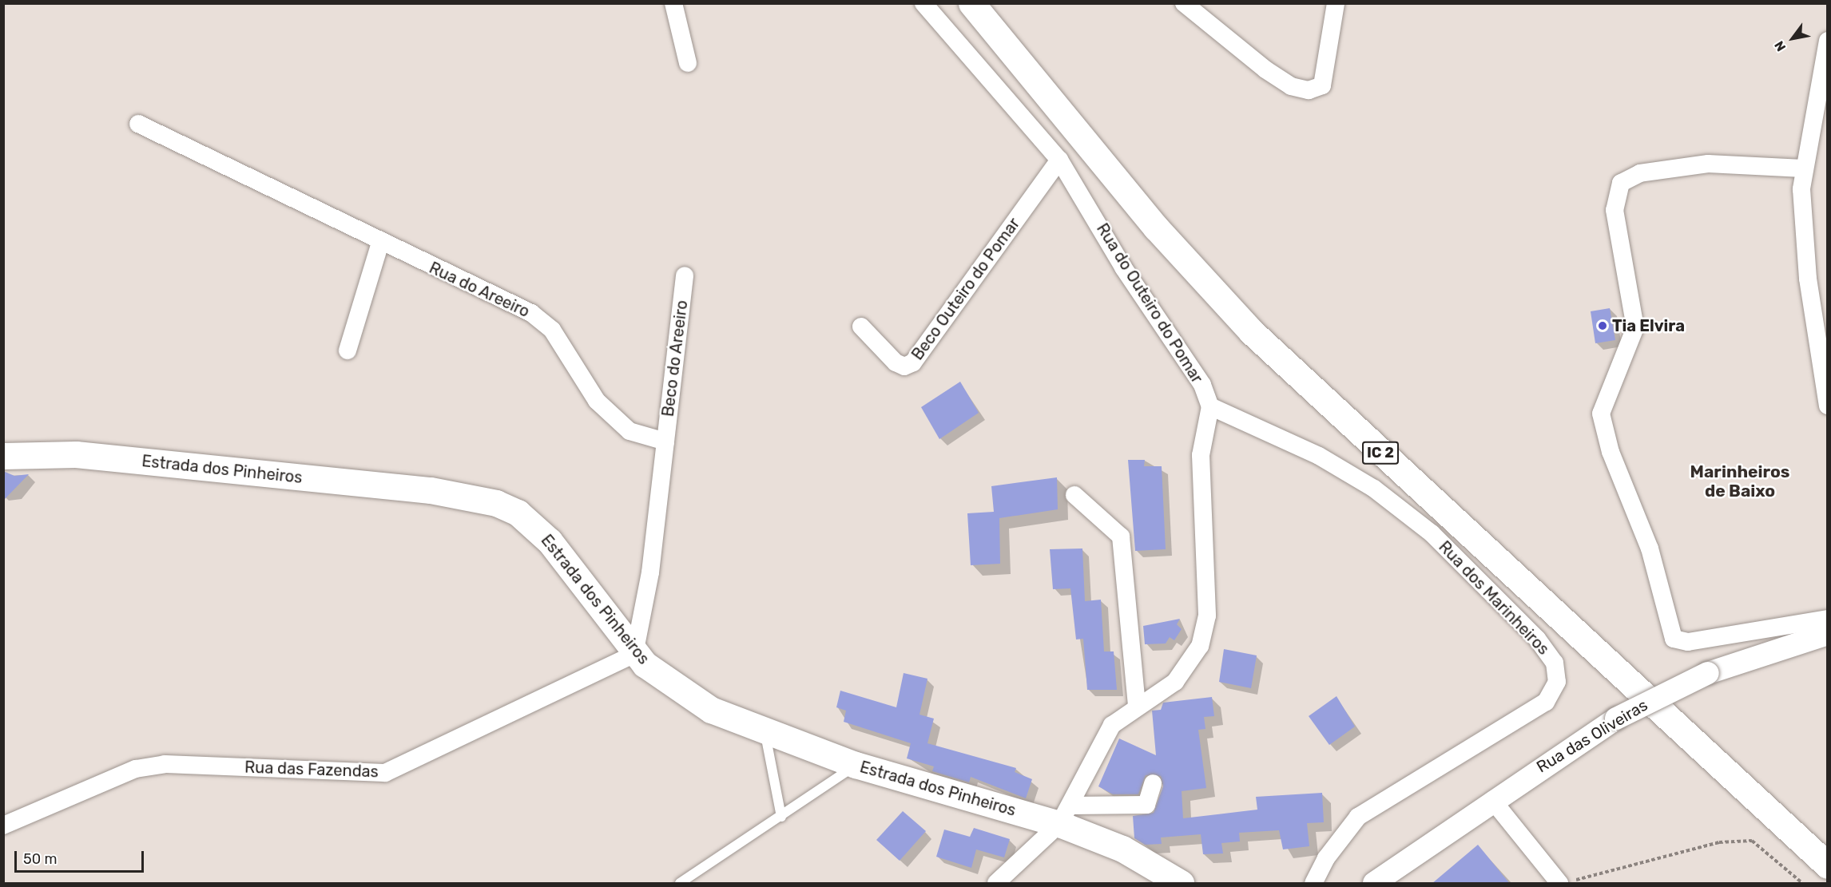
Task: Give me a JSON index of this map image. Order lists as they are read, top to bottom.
{
  "streets": {
    "main road": ["IC 2", "Estrada dos Pinheiros"],
    "street": [
      "Beco Outeiro do Pomar",
      "Rua do Areeiro",
      "Rua do Outeiro do Pomar",
      "Beco do Areeiro",
      "Rua dos Marinheiros",
      "Rua das Oliveiras",
      "Rua das Fazendas"
    ]
  },
  "crossings": [
    ["Beco Outeiro do Pomar", "Rua do Outeiro do Pomar"],
    ["Rua do Areeiro", "Beco do Areeiro"],
    ["Rua do Outeiro do Pomar", "Rua dos Marinheiros"],
    ["Estrada dos Pinheiros", "Rua das Fazendas"]
  ],
  "districts": ["Marinheiros de Baixo"],
  "places": ["Tia Elvira"],
  "scale_bar": "50 m",
  "north": "bottom left"
}
